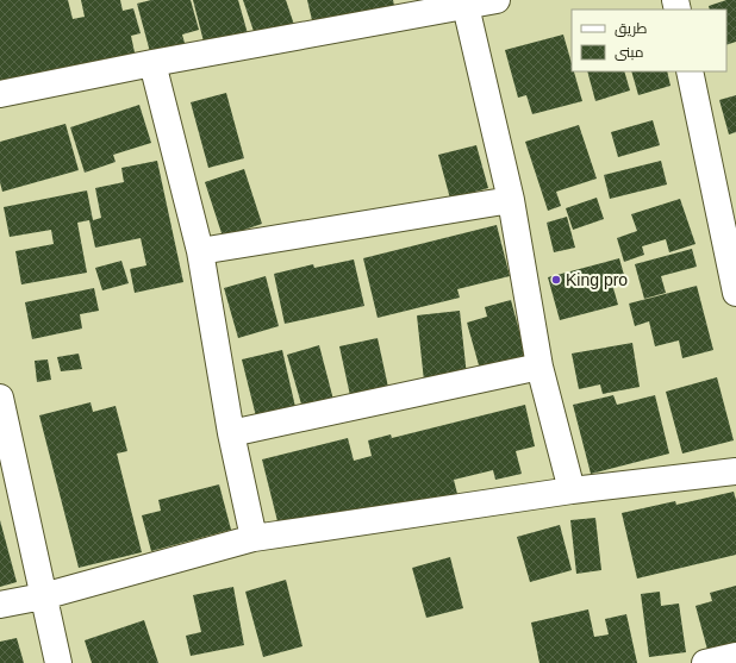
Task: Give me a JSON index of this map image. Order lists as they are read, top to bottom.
{
  "places": ["King pro"],
  "legend": ["طريق", "مبنى"]
}
